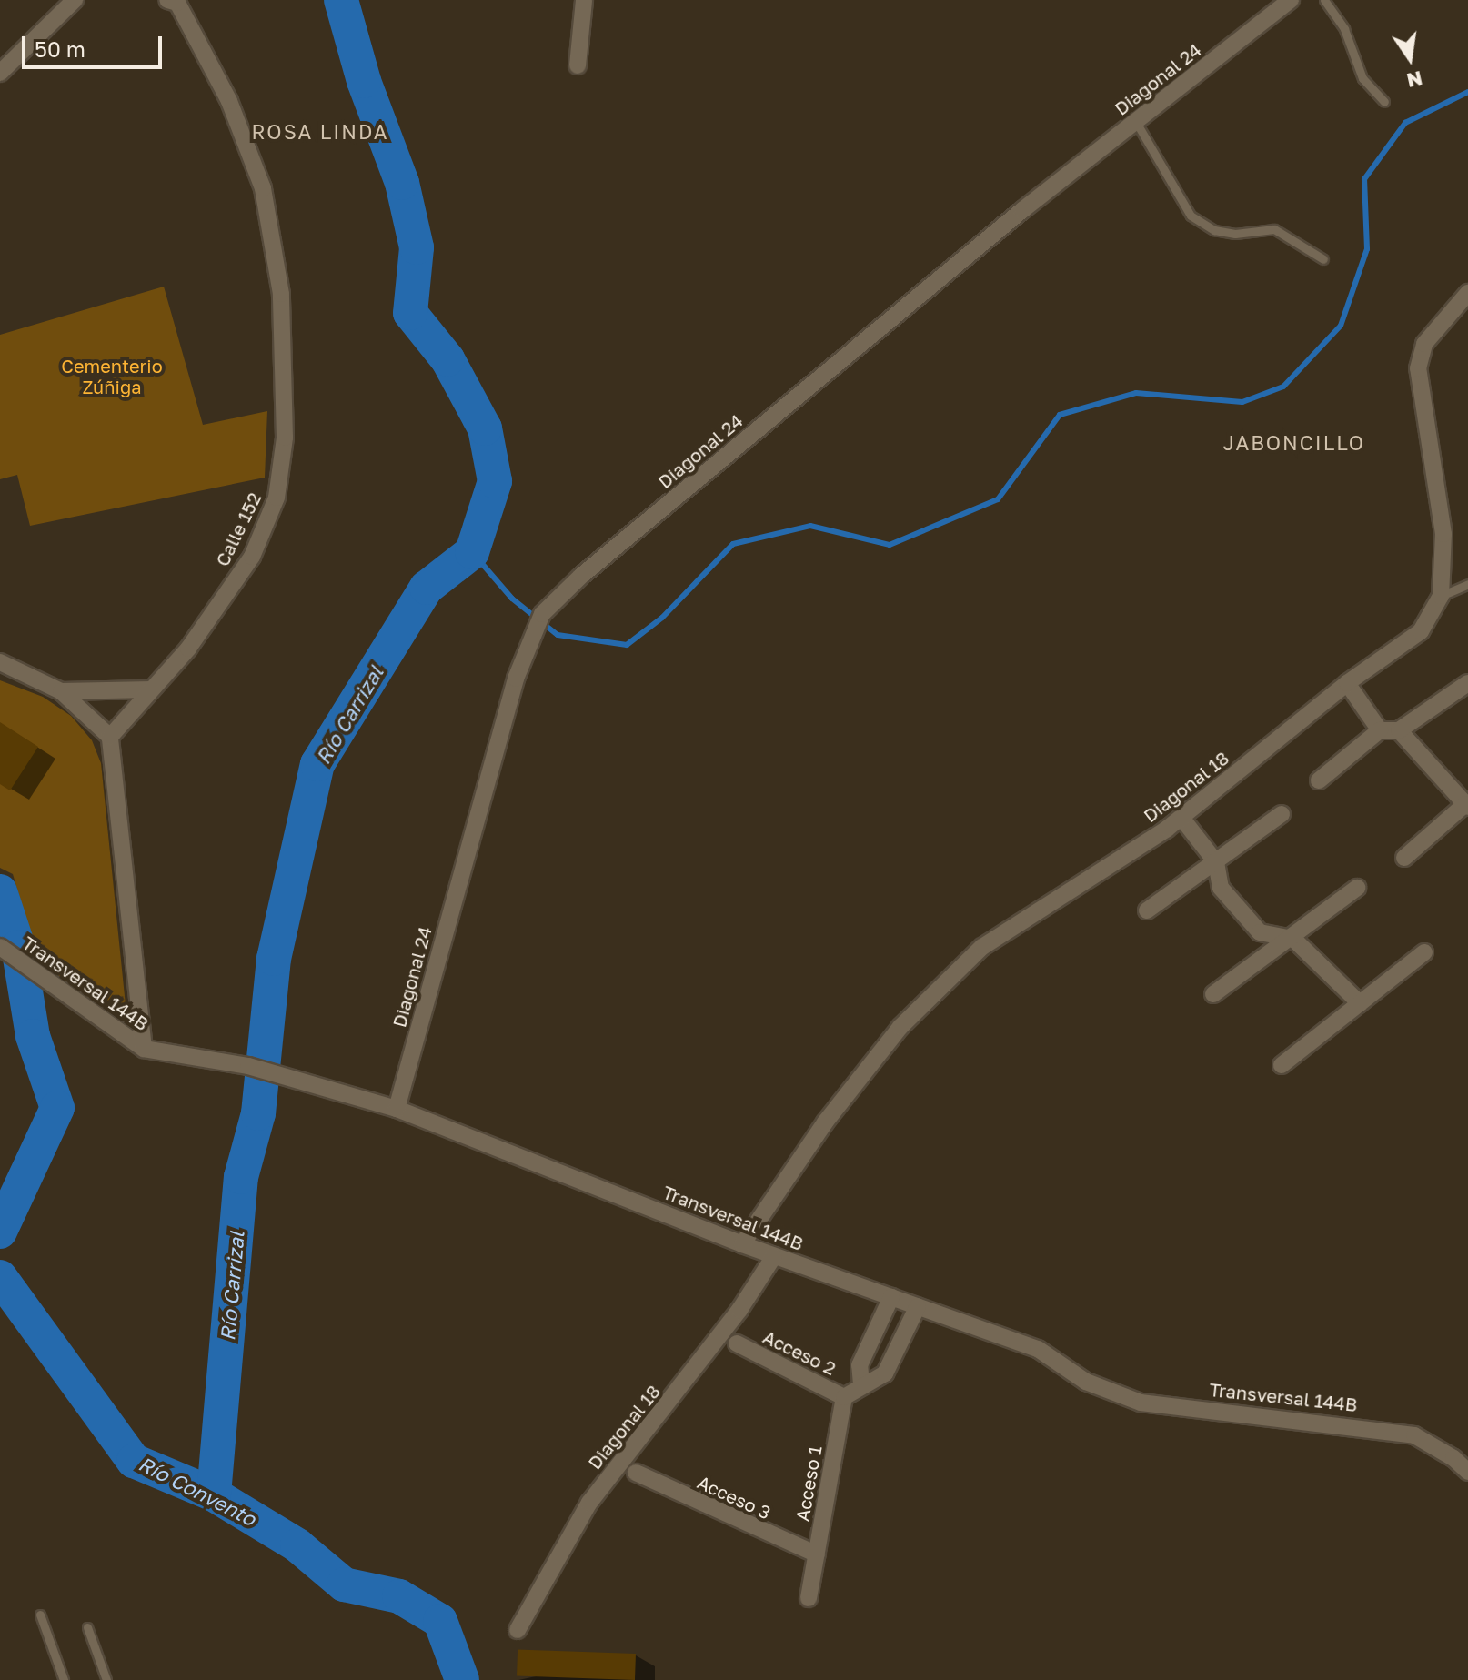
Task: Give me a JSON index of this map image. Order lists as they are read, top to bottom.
{
  "streets": {
    "street": [
      "Diagonal 24",
      "Calle 152",
      "Diagonal 18",
      "Transversal 144B",
      "Acceso 2",
      "Acceso 1",
      "Acceso 3"
    ]
  },
  "crossings": [
    ["Diagonal 24", "Transversal 144B"],
    ["Diagonal 18", "Transversal 144B"],
    ["Acceso 2", "Acceso 1"],
    ["Acceso 1", "Acceso 3"]
  ],
  "districts": ["ROSA LINDA", "JABONCILLO"],
  "water": ["Río Carrizal", "Río Convento"],
  "parks": ["Cementerio Zúñiga"],
  "scale_bar": "50 m",
  "north": "bottom"
}
